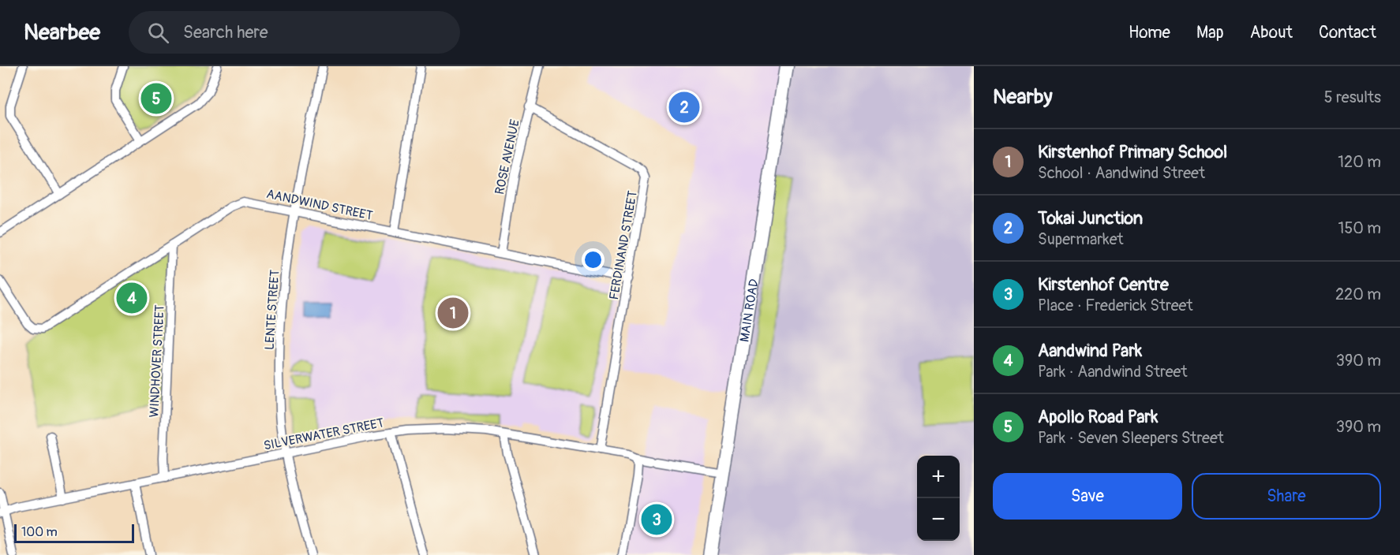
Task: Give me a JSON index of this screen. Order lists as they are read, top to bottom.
{
  "streets": {
    "main road": ["MAIN ROAD"],
    "street": [
      "ROSE AVENUE",
      "AANDWIND STREET",
      "FERDINAND STREET",
      "LENTE STREET",
      "WINDHOVER STREET",
      "SILVERWATER STREET"
    ]
  },
  "crossings": [
    ["ROSE AVENUE", "AANDWIND STREET"],
    ["ROSE AVENUE", "FERDINAND STREET"],
    ["AANDWIND STREET", "FERDINAND STREET"],
    ["AANDWIND STREET", "LENTE STREET"],
    ["AANDWIND STREET", "WINDHOVER STREET"],
    ["FERDINAND STREET", "SILVERWATER STREET"],
    ["LENTE STREET", "SILVERWATER STREET"],
    ["MAIN ROAD", "SILVERWATER STREET"],
    ["WINDHOVER STREET", "SILVERWATER STREET"]
  ],
  "scale_bar": "100 m",
  "page": {
    "header": "Nearbee",
    "search": "Search here",
    "nav": [
      "Home",
      "Map",
      "About",
      "Contact"
    ],
    "heading": ["Nearby", "5 results"],
    "pins": [
      "5",
      "2",
      "4",
      "1",
      "3"
    ],
    "list": [
      {
        "mark": "1",
        "name": "Kirstenhof Primary School",
        "note": "School · Aandwind Street",
        "value": "120 m"
      },
      {
        "mark": "2",
        "name": "Tokai Junction",
        "note": "Supermarket",
        "value": "150 m"
      },
      {
        "mark": "3",
        "name": "Kirstenhof Centre",
        "note": "Place · Frederick Street",
        "value": "220 m"
      },
      {
        "mark": "4",
        "name": "Aandwind Park",
        "note": "Park · Aandwind Street",
        "value": "390 m"
      },
      {
        "mark": "5",
        "name": "Apollo Road Park",
        "note": "Park · Seven Sleepers Street",
        "value": "390 m"
      }
    ],
    "map_buttons": ["+", "−"],
    "buttons": ["Save", "Share"],
    "scale": "100 m"
  }
}
